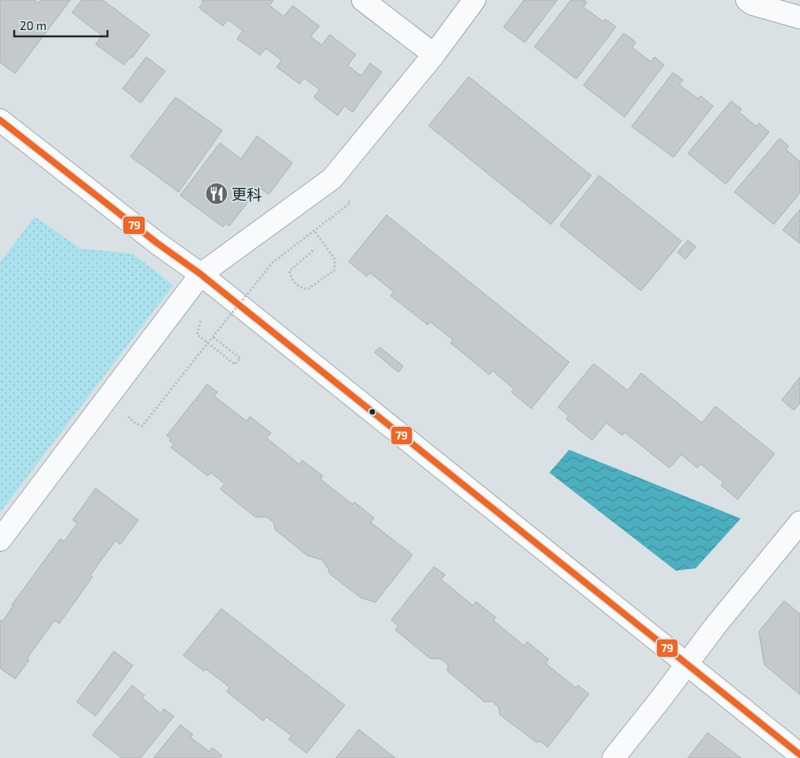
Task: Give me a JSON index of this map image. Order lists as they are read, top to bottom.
{
  "places": {
    "restaurant": ["更科"]
  },
  "lines": ["transit line 79"],
  "scale_bar": "20 m"
}
